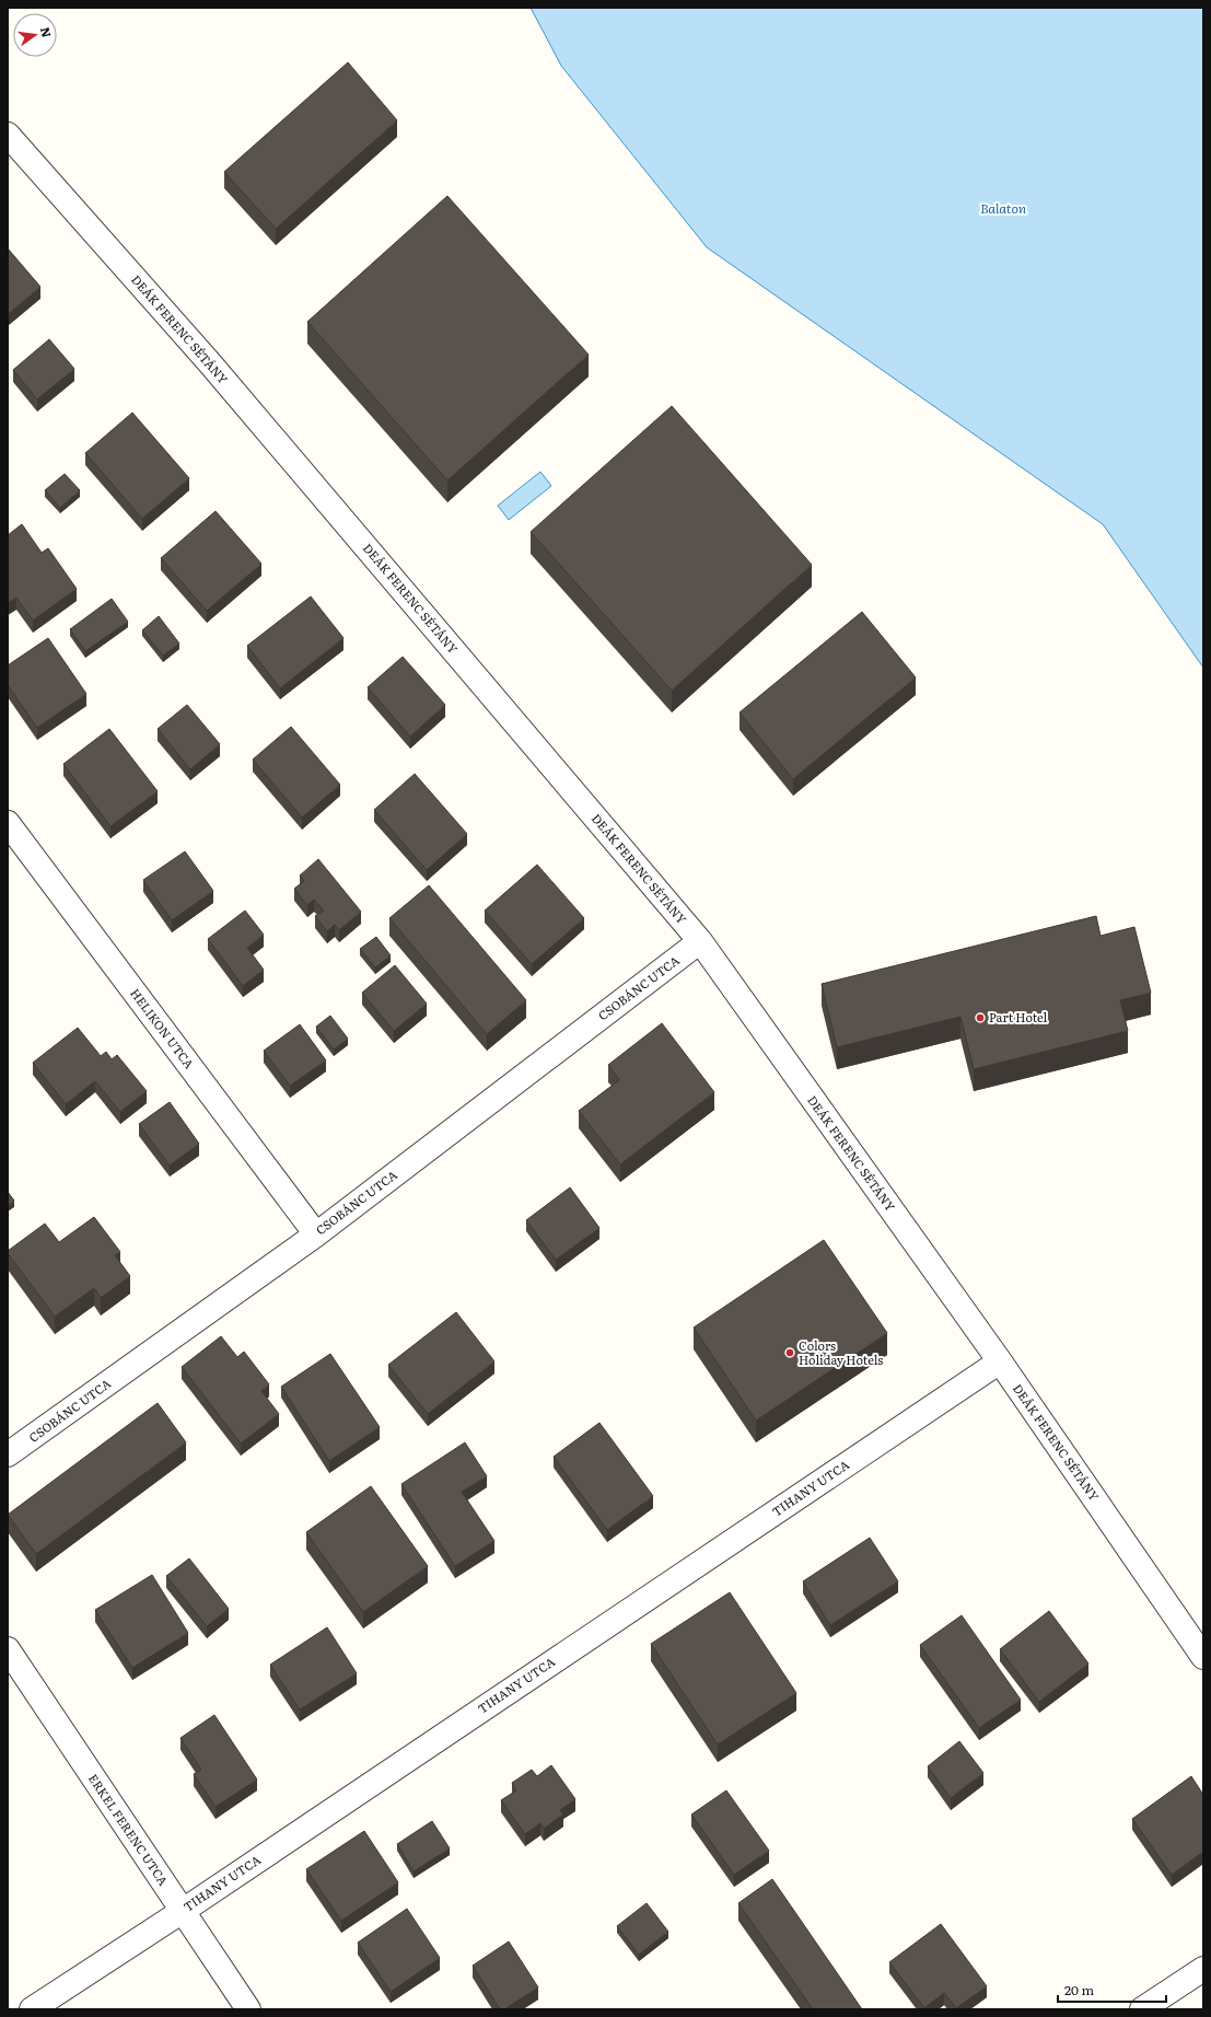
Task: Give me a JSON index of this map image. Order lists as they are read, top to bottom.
{
  "streets": {
    "street": [
      "DEÁK FERENC SÉTÁNY",
      "CSOBÁNC UTCA",
      "HELIKON UTCA",
      "TIHANY UTCA",
      "ERKEL FERENC UTCA"
    ]
  },
  "crossings": [
    ["DEÁK FERENC SÉTÁNY", "CSOBÁNC UTCA"],
    ["DEÁK FERENC SÉTÁNY", "TIHANY UTCA"],
    ["CSOBÁNC UTCA", "HELIKON UTCA"],
    ["TIHANY UTCA", "ERKEL FERENC UTCA"]
  ],
  "water": ["Balaton"],
  "places": ["Part Hotel", "Colors Holiday Hotels"],
  "scale_bar": "20 m",
  "north": "right"
}
